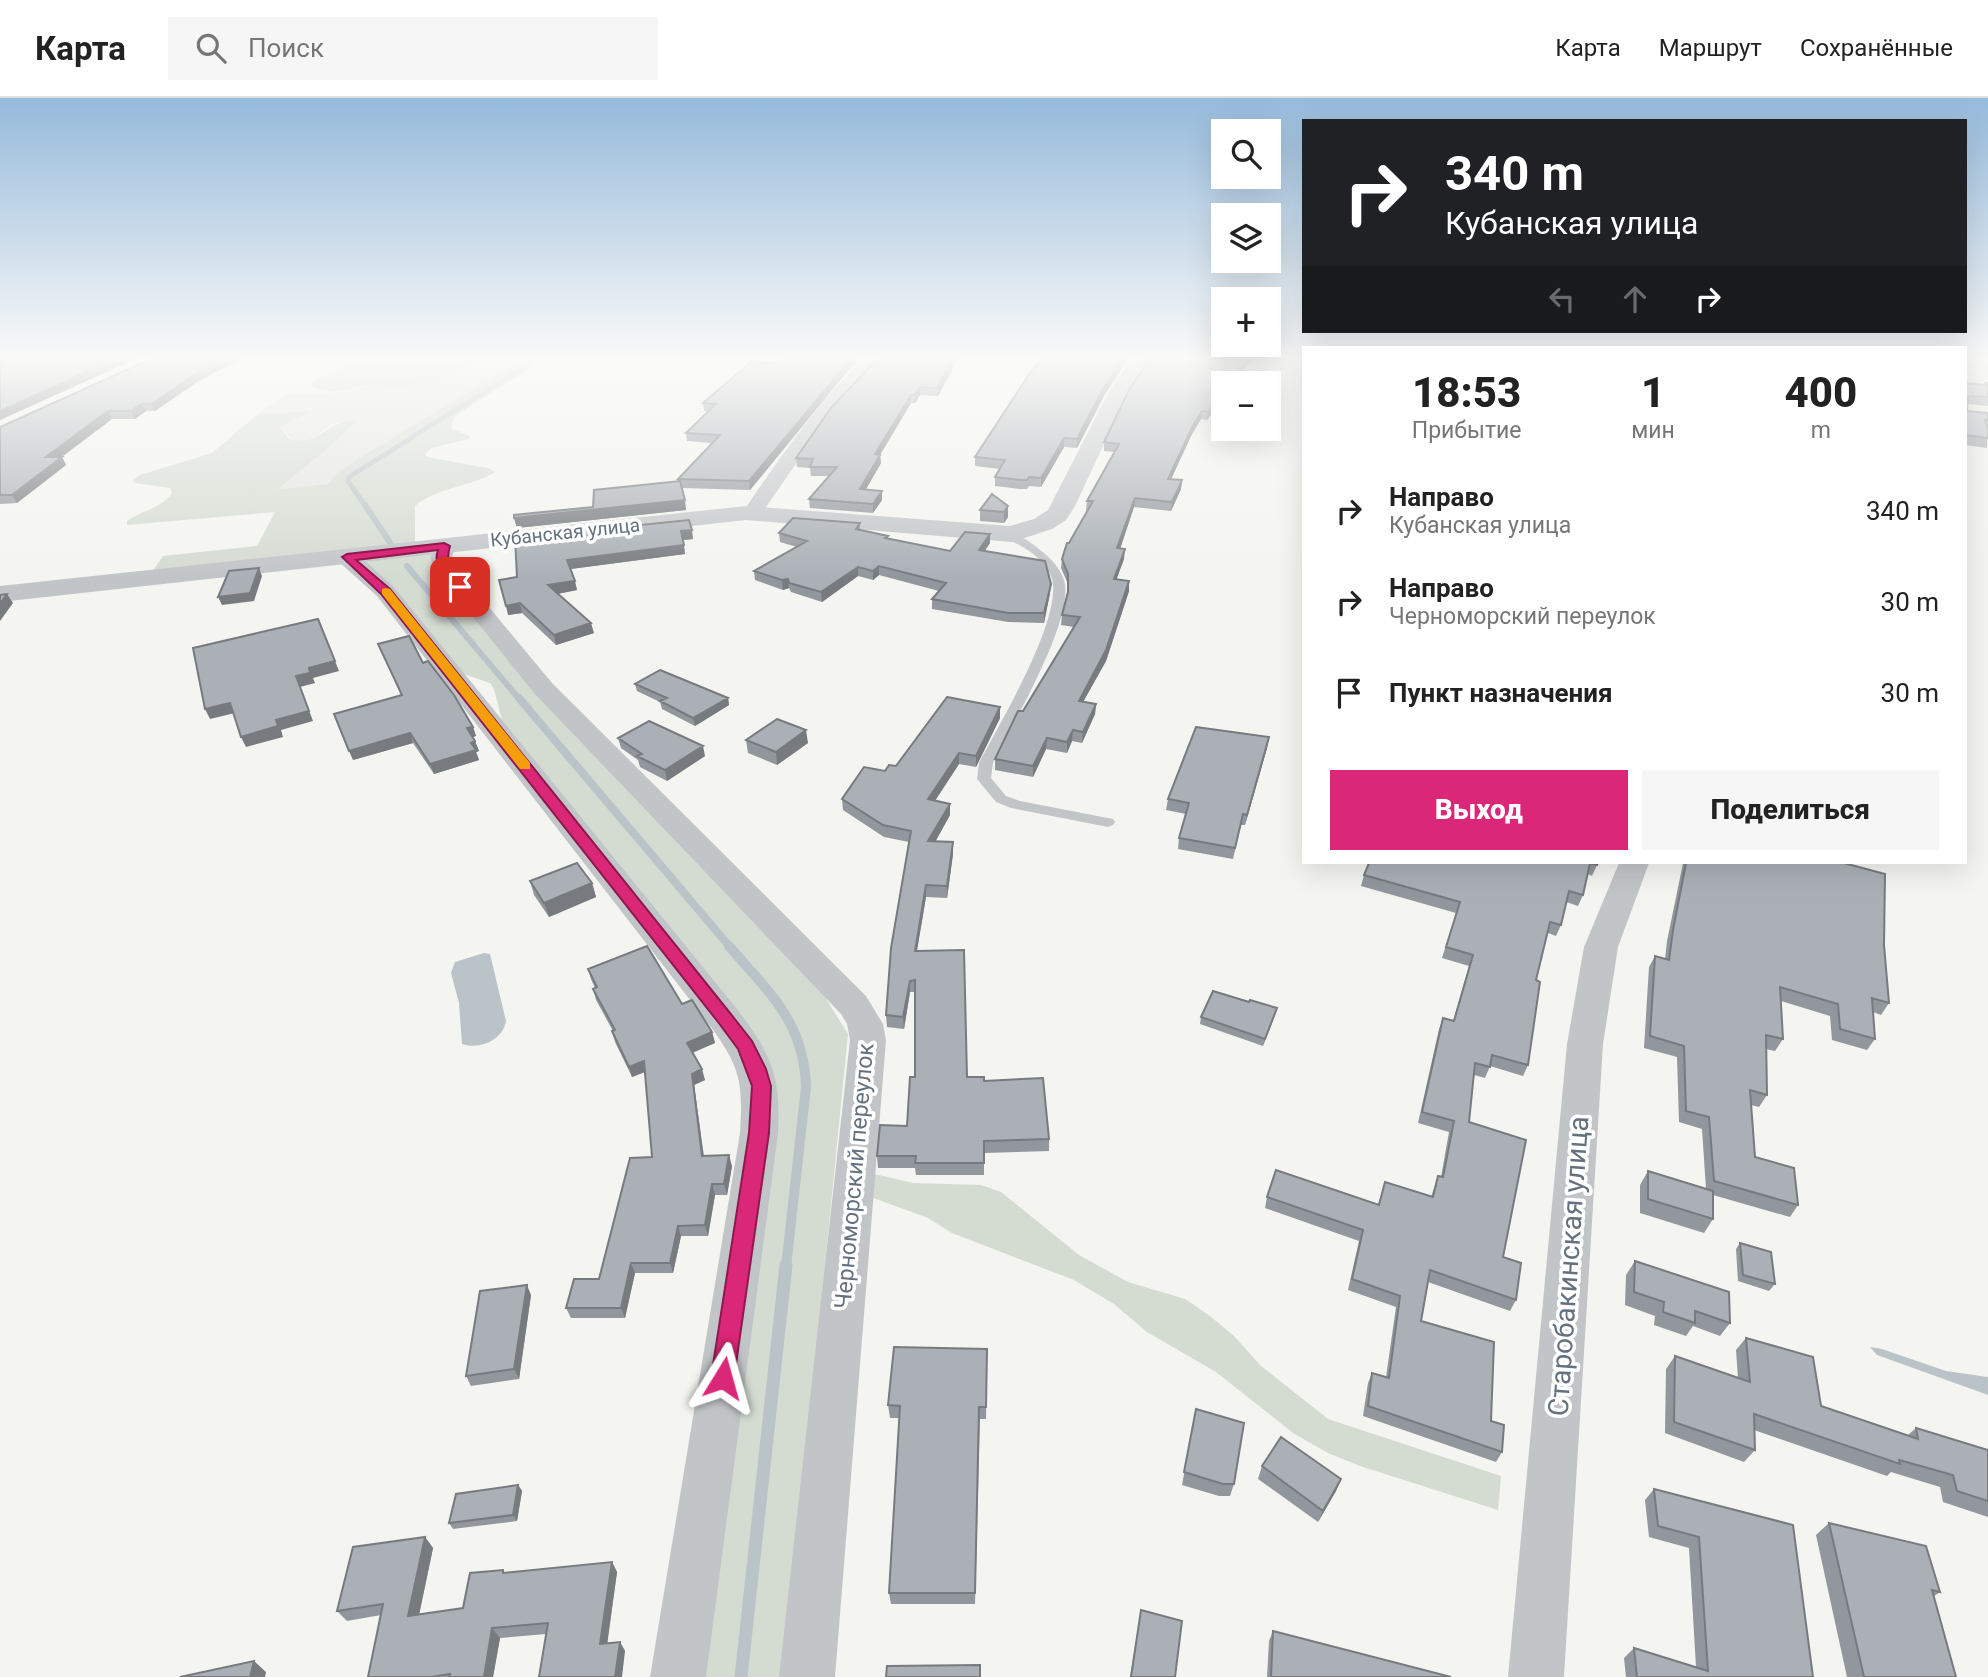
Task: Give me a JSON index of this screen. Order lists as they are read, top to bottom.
{
  "streets": {
    "street": ["Кубанская улица", "Черноморский переулок", "Старобакинская улица"]
  },
  "crossings": [
    ["Кубанская улица", "Черноморский переулок"]
  ],
  "page": {
    "header": "Карта",
    "search": "Поиск",
    "nav": ["Карта", "Маршрут", "Сохранённые"],
    "map_buttons": ["+", "−"],
    "turn": ["340 m", "Кубанская улица"],
    "eta": [
      "18:53",
      "Прибытие",
      "1",
      "мин",
      "400",
      "m"
    ],
    "list": [
      {
        "name": "Направо",
        "note": "Кубанская улица",
        "value": "340 m"
      },
      {
        "name": "Направо",
        "note": "Черноморский переулок",
        "value": "30 m"
      },
      {
        "name": "Пункт назначения",
        "value": "30 m"
      }
    ],
    "buttons": ["Выход", "Поделиться"]
  }
}
